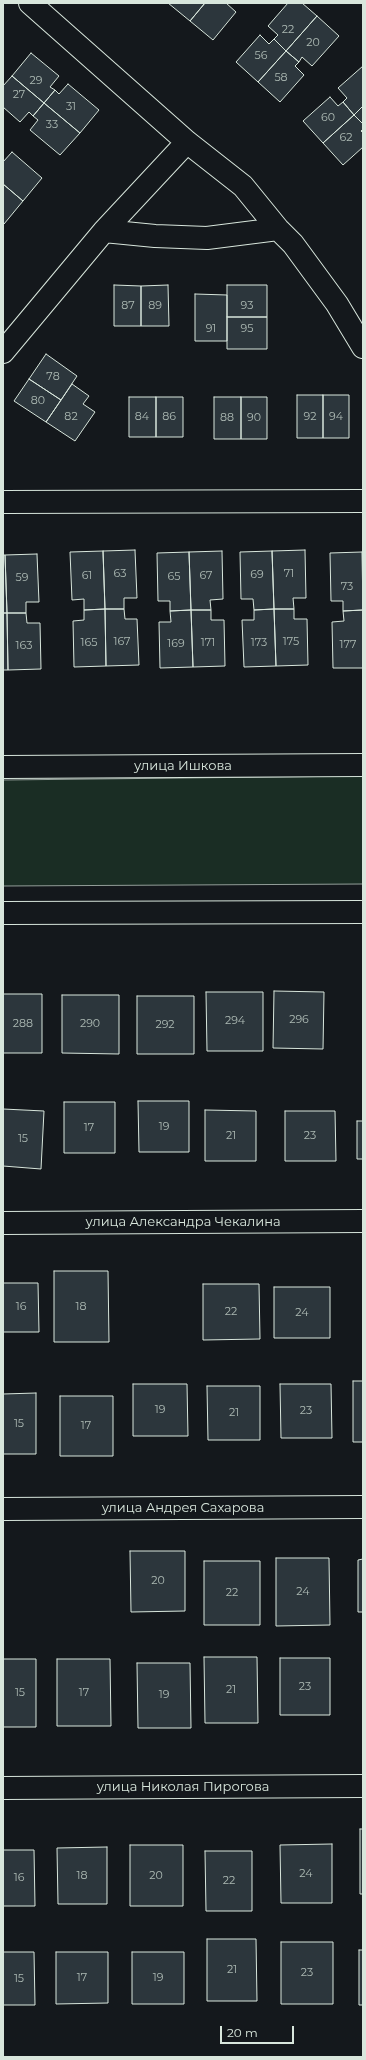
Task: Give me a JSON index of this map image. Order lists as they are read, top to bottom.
{
  "streets": {
    "street": [
      "улица Ишкова",
      "улица Александра Чекалина",
      "улица Андрея Сахарова",
      "улица Николая Пирогова"
    ]
  },
  "house_numbers": [
    "22",
    "20",
    "56",
    "58",
    "29",
    "27",
    "31",
    "60",
    "33",
    "62",
    "87",
    "89",
    "93",
    "91",
    "95",
    "78",
    "80",
    "82",
    "84",
    "86",
    "92",
    "94",
    "88",
    "90",
    "63",
    "71",
    "69",
    "61",
    "67",
    "65",
    "59",
    "73",
    "167",
    "175",
    "165",
    "171",
    "173",
    "169",
    "177",
    "163",
    "296",
    "294",
    "288",
    "290",
    "292",
    "19",
    "17",
    "21",
    "23",
    "15",
    "16",
    "18",
    "22",
    "24",
    "19",
    "23",
    "21",
    "15",
    "17",
    "20",
    "24",
    "22",
    "23",
    "21",
    "15",
    "17",
    "19",
    "24",
    "18",
    "20",
    "16",
    "22",
    "21",
    "23",
    "17",
    "19",
    "15"
  ],
  "scale_bar": "20 m"
}
